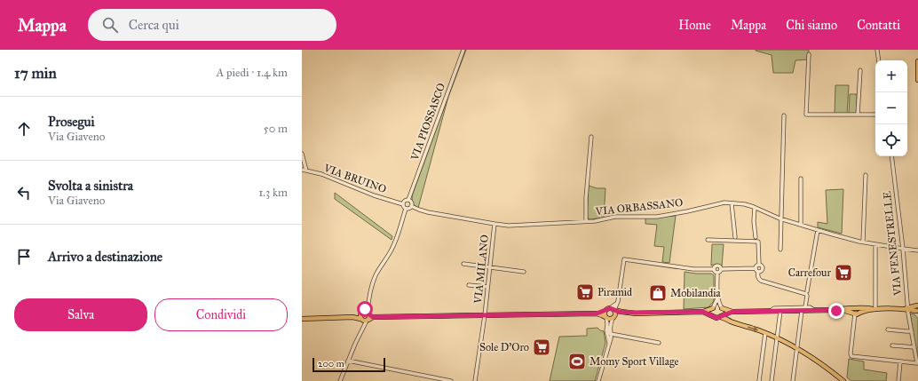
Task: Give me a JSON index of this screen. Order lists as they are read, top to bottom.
{
  "streets": {
    "street": [
      "VIA PIOSSASCO",
      "VIA BRUINO",
      "VIA ORBASSANO",
      "VIA FENESTRELLE",
      "VIA MILANO"
    ]
  },
  "crossings": [
    ["VIA PIOSSASCO", "VIA BRUINO"],
    ["VIA PIOSSASCO", "VIA ORBASSANO"],
    ["VIA BRUINO", "VIA ORBASSANO"],
    ["VIA ORBASSANO", "VIA FENESTRELLE"],
    ["VIA ORBASSANO", "VIA MILANO"]
  ],
  "places": {
    "supermarket": ["Carrefour", "Piramid", "Sole D'Oro"],
    "shop": ["Mobilandia"],
    "sports": ["Momy Sport Village"]
  },
  "scale_bar": "200 m",
  "page": {
    "header": "Mappa",
    "search": "Cerca qui",
    "nav": [
      "Home",
      "Mappa",
      "Chi siamo",
      "Contatti"
    ],
    "heading": ["17 min", "A piedi · 1.4 km"],
    "map_buttons": ["+", "−"],
    "list": [
      ["Prosegui", "Via Giaveno", "50 m"],
      ["Svolta a sinistra", "Via Giaveno", "1.3 km"],
      "Arrivo a destinazione"
    ],
    "buttons": ["Salva", "Condividi"],
    "scale": "200 m"
  }
}
